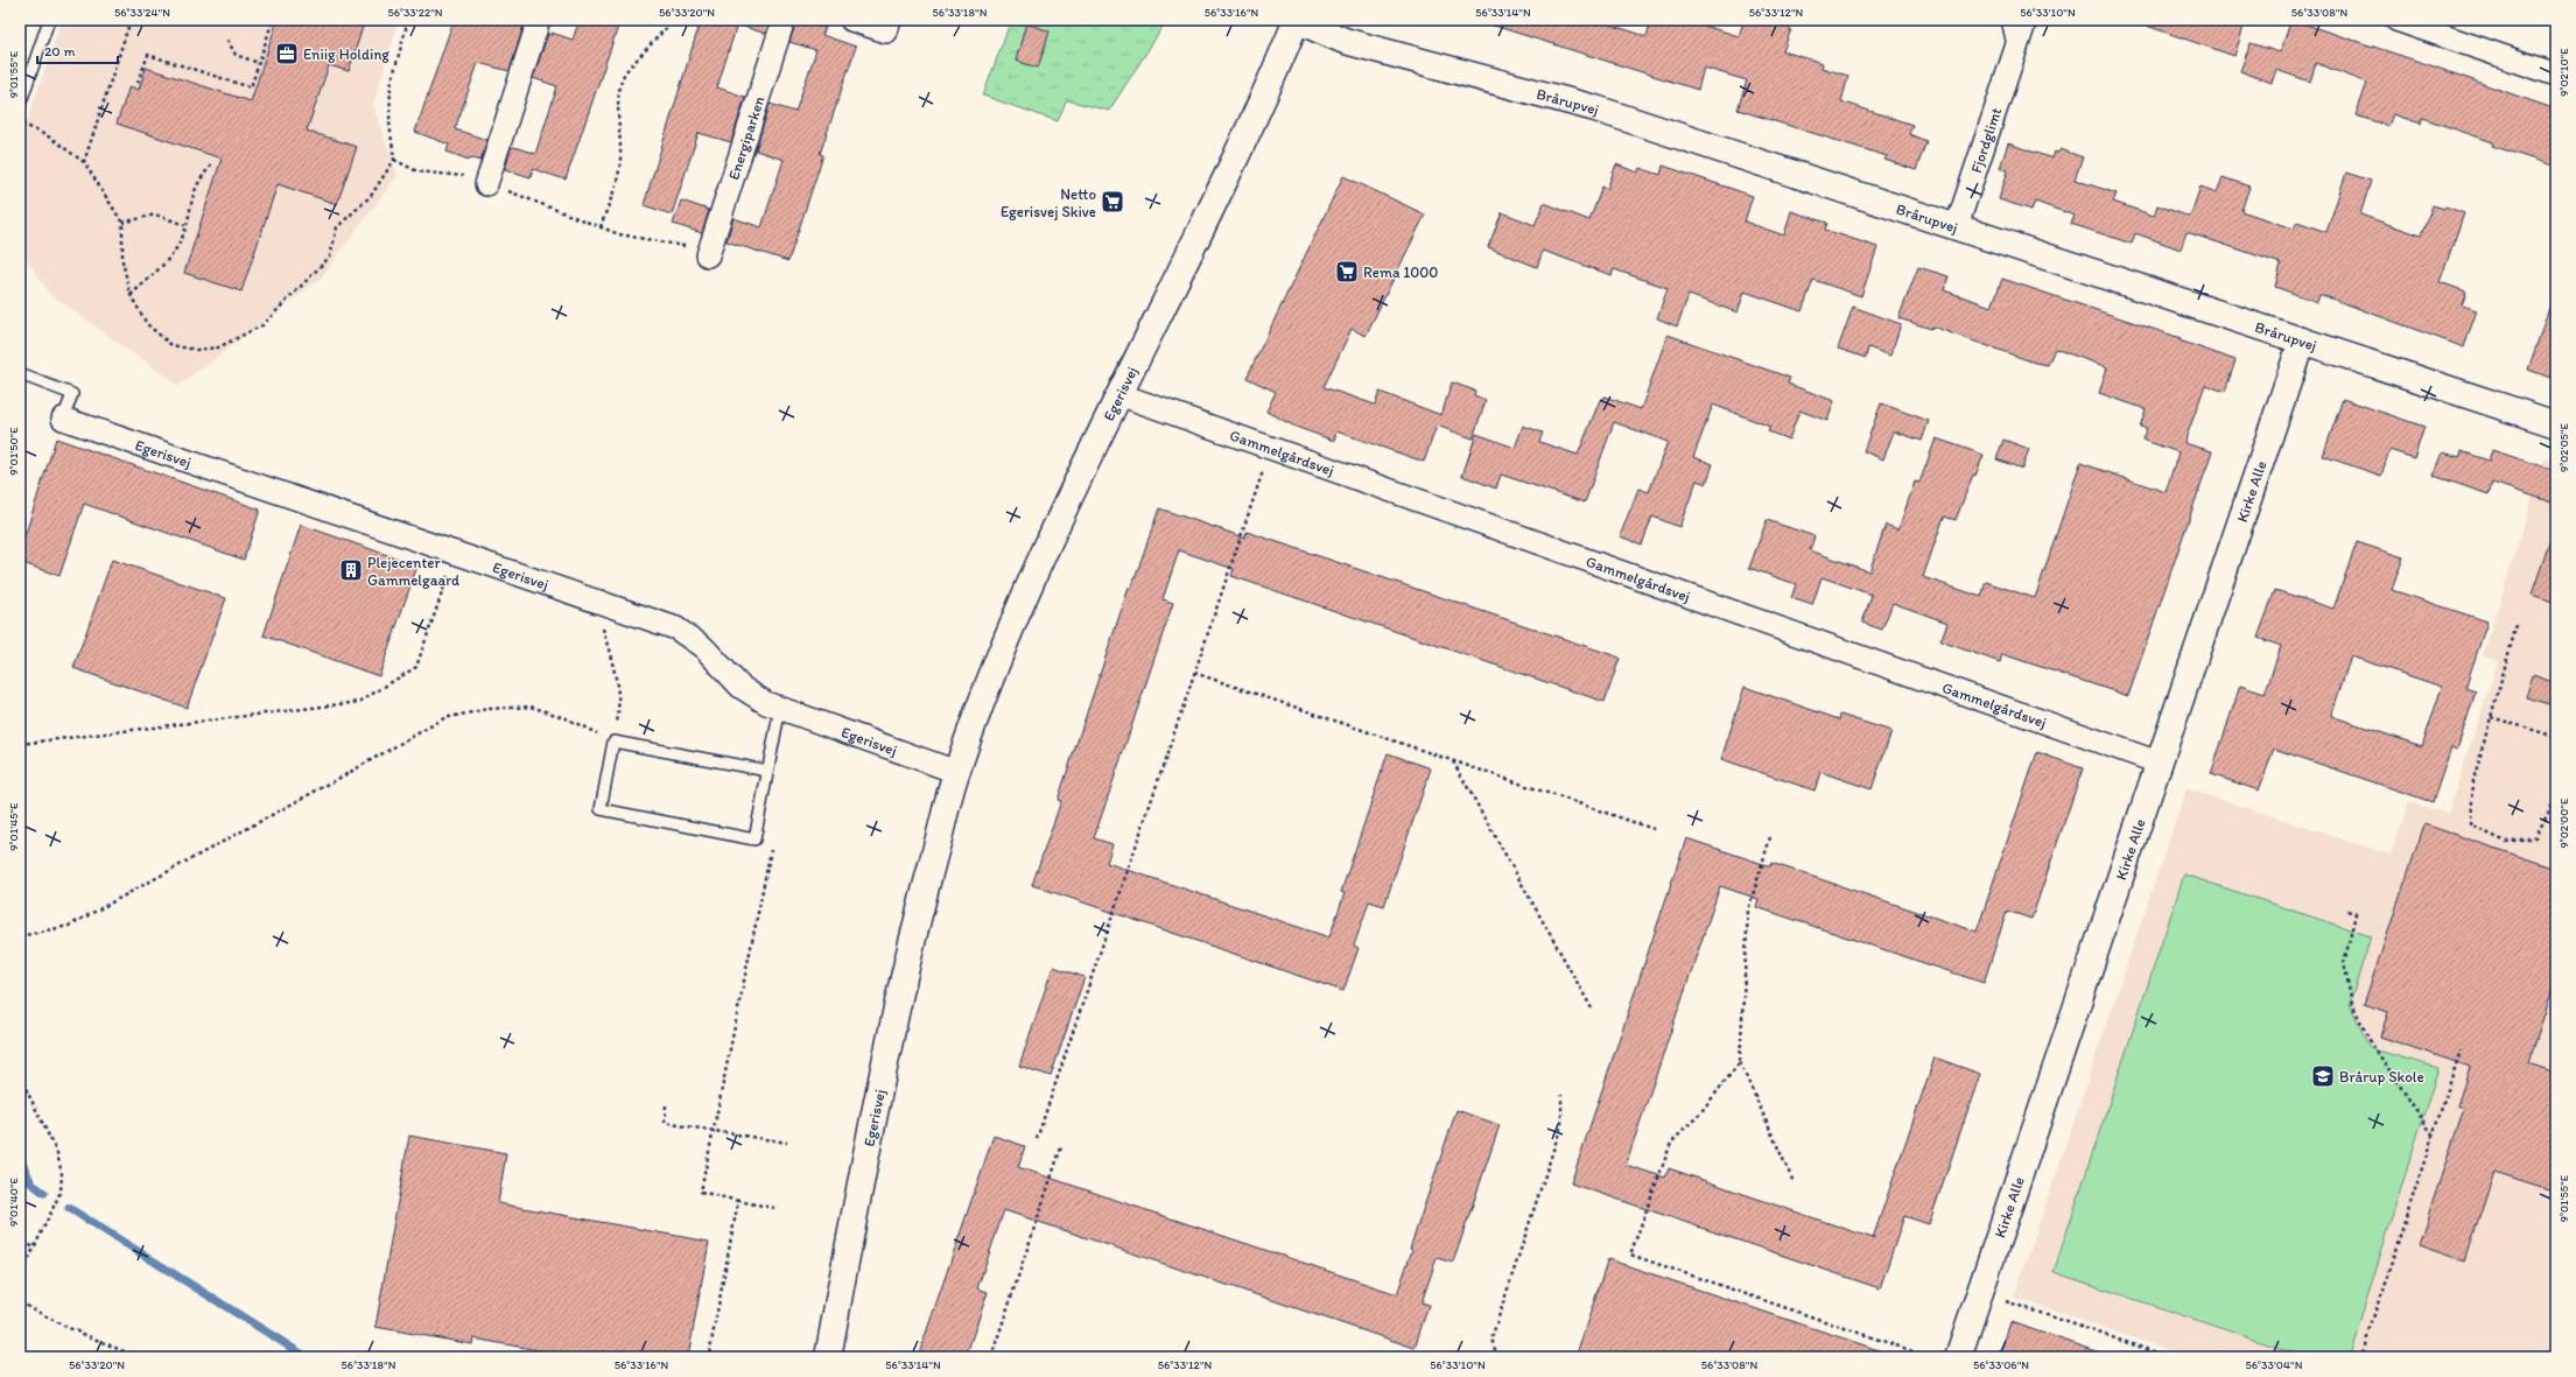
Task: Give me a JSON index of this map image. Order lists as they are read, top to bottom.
{
  "streets": {
    "street": [
      "Brårupvej",
      "Energiparken",
      "Fjordglimt",
      "Egerisvej",
      "Gammelgårdsvej",
      "Kirke Alle"
    ]
  },
  "crossings": [
    ["Brårupvej", "Fjordglimt"],
    ["Brårupvej", "Egerisvej"],
    ["Brårupvej", "Kirke Alle"],
    ["Egerisvej", "Gammelgårdsvej"],
    ["Gammelgårdsvej", "Kirke Alle"]
  ],
  "places": {
    "office": ["Eniig Holding"],
    "supermarket": ["Netto Egerisvej Skive", "Rema 1000"],
    "building": ["Plejecenter Gammelgaard"],
    "school or university": ["Brårup Skole"]
  },
  "scale_bar": "20 m",
  "coordinates": [
    "56°33'24\"N",
    "56°33'22\"N",
    "56°33'20\"N",
    "56°33'18\"N",
    "56°33'16\"N",
    "56°33'14\"N",
    "56°33'12\"N",
    "56°33'10\"N",
    "56°33'08\"N",
    "9°02'10\"E",
    "9°01'55\"E",
    "9°02'05\"E",
    "9°01'50\"E",
    "9°02'00\"E",
    "9°01'45\"E",
    "9°01'40\"E",
    "56°33'06\"N",
    "56°33'04\"N"
  ]
}
